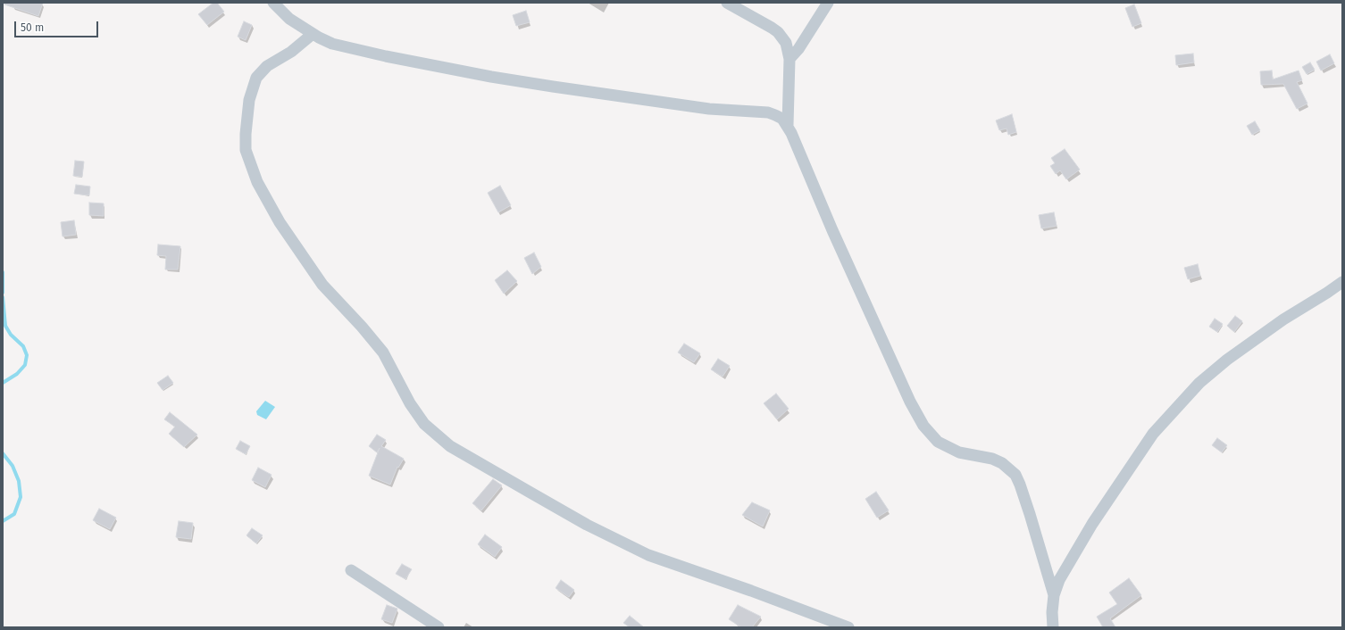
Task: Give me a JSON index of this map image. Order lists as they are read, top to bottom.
{
  "scale_bar": "50 m"
}
